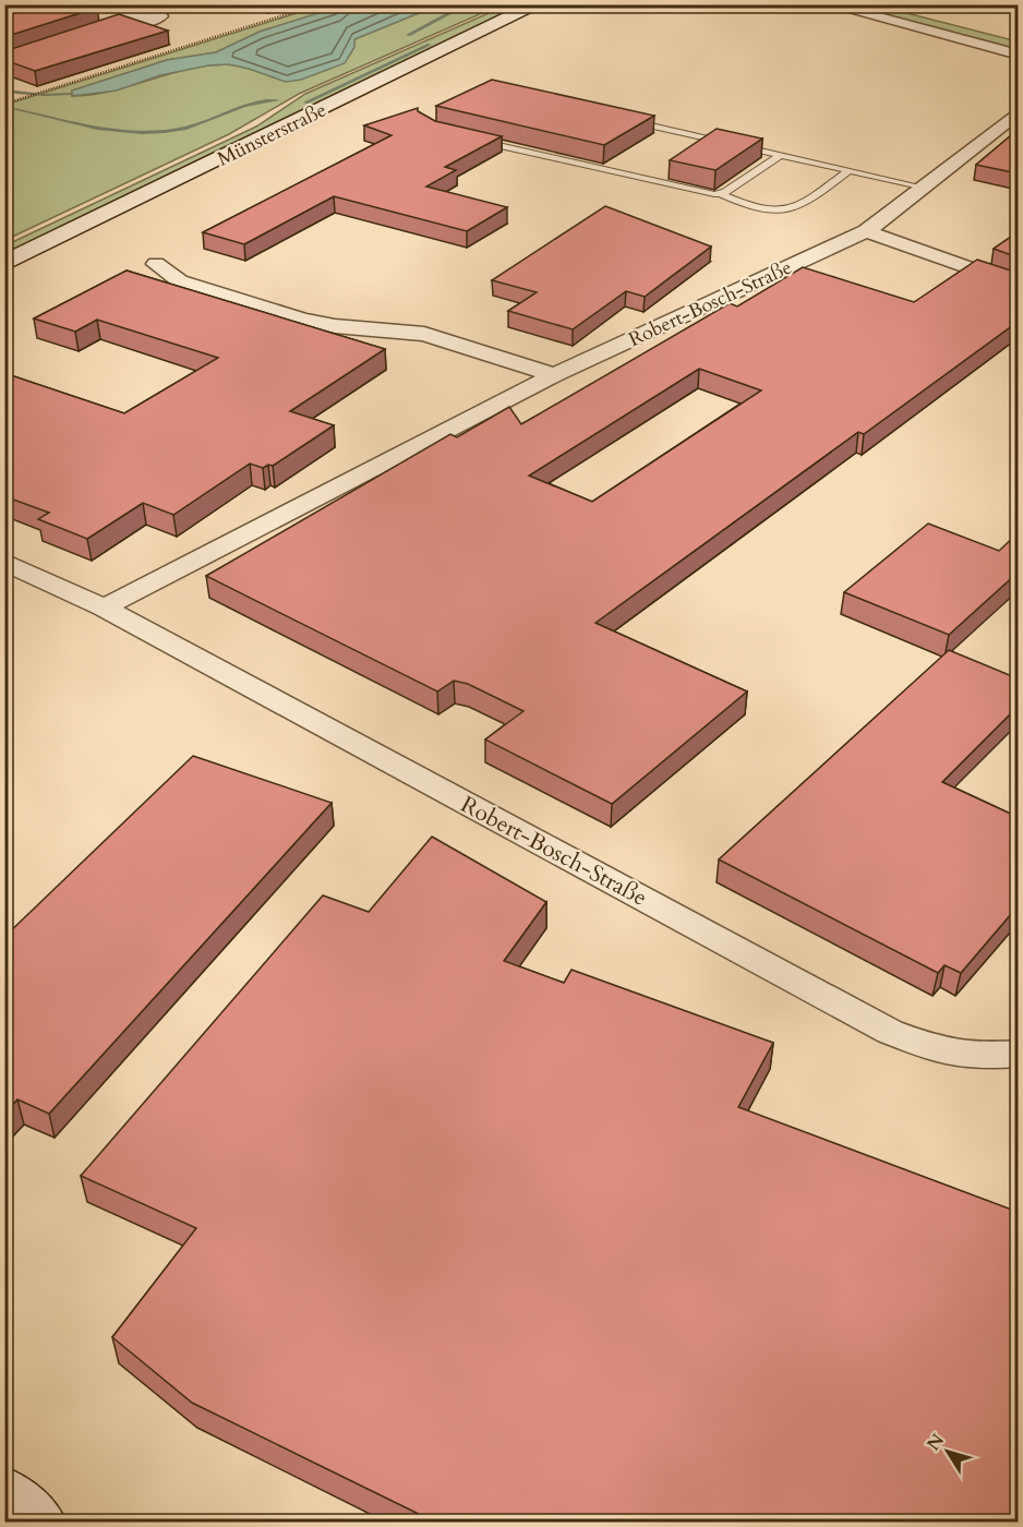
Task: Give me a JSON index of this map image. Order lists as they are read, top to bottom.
{
  "streets": {
    "main road": ["Münsterstraße"],
    "street": ["Robert-Bosch-Straße"]
  },
  "north": "top left"
}
